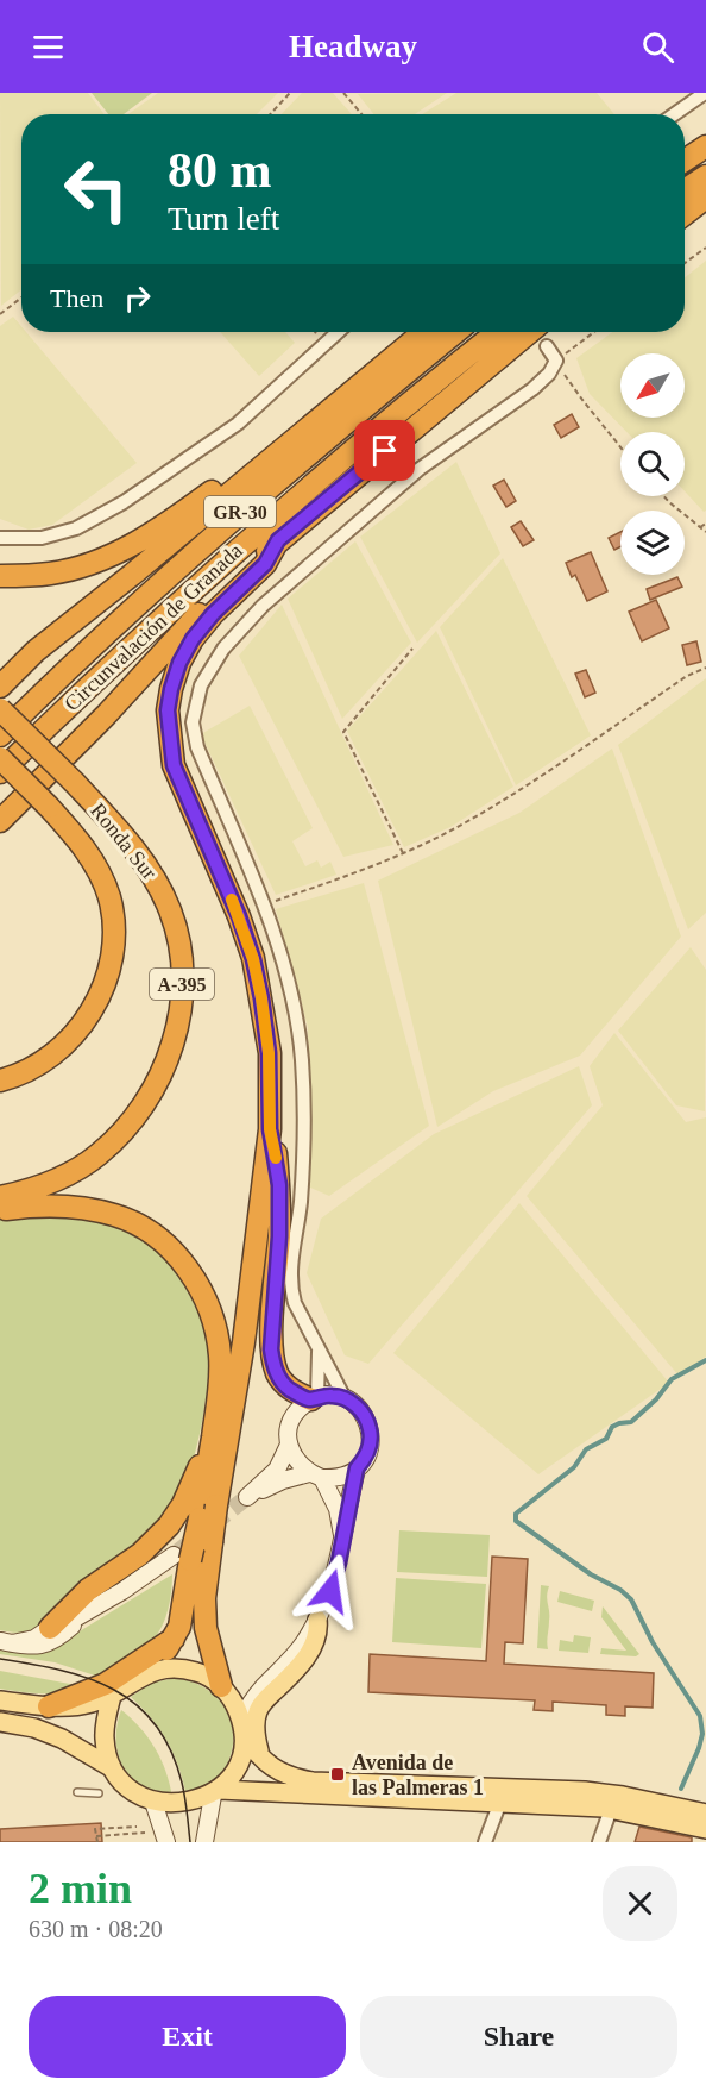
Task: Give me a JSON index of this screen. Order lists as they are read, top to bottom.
{
  "streets": {
    "highway": [
      "GR-30",
      "Circunvalación de Granada",
      "Ronda Sur",
      "A-395"
    ]
  },
  "places": {
    "transit": ["Avenida de las Palmeras 1"]
  },
  "north": "bottom left",
  "page": {
    "header": "Headway",
    "turn": ["80 m", "Turn left"],
    "then": "Then",
    "heading": ["2 min", "630 m · 08:20"],
    "buttons": ["Exit", "Share"]
  }
}
